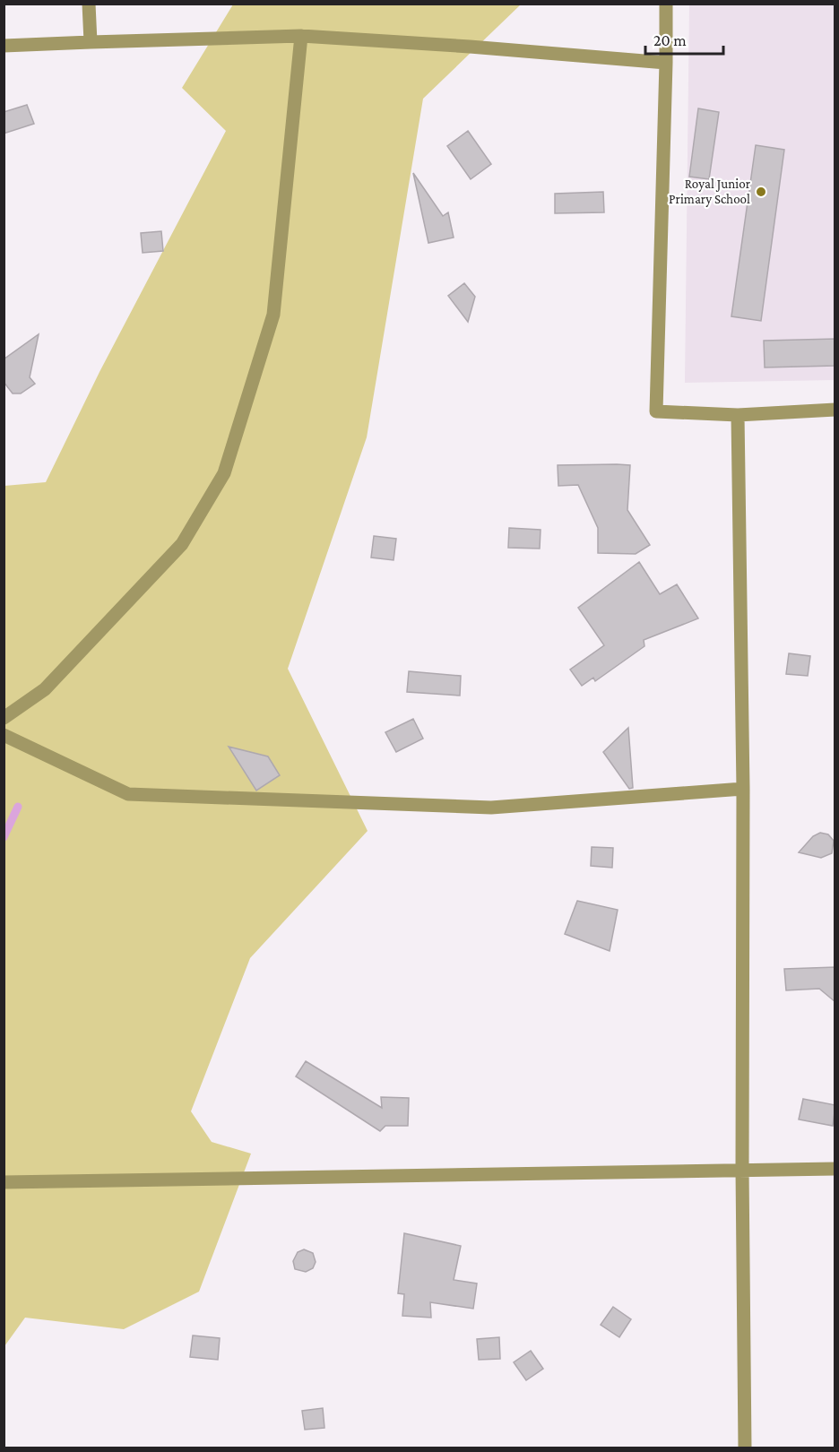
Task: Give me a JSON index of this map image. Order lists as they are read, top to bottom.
{
  "places": ["Royal Junior Primary School"],
  "scale_bar": "20 m"
}
